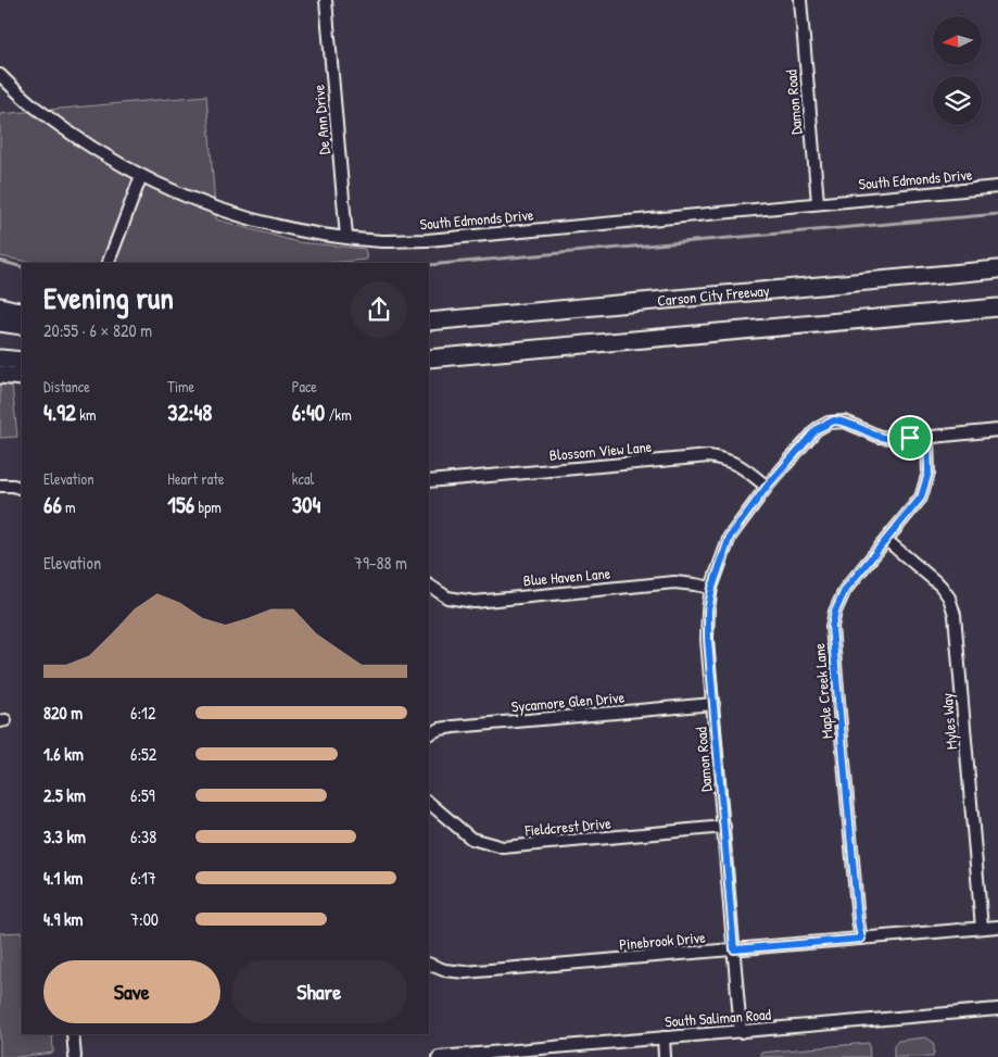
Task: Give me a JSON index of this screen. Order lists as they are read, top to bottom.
{
  "streets": {
    "highway": ["Carson City Freeway"],
    "street": [
      "Damon Road",
      "De Ann Drive",
      "South Edmonds Drive",
      "Blossom View Lane",
      "Blue Haven Lane",
      "Maple Creek Lane",
      "Sycamore Glen Drive",
      "Myles Way",
      "Fieldcrest Drive",
      "Pinebrook Drive",
      "South Saliman Road"
    ]
  },
  "crossings": [
    ["Damon Road", "South Edmonds Drive"],
    ["Damon Road", "Blossom View Lane"],
    ["Damon Road", "Blue Haven Lane"],
    ["Damon Road", "Maple Creek Lane"],
    ["Damon Road", "Sycamore Glen Drive"],
    ["Damon Road", "Fieldcrest Drive"],
    ["Damon Road", "Pinebrook Drive"],
    ["Damon Road", "South Saliman Road"],
    ["De Ann Drive", "South Edmonds Drive"],
    ["Maple Creek Lane", "Myles Way"],
    ["Maple Creek Lane", "Pinebrook Drive"],
    ["Myles Way", "Pinebrook Drive"]
  ],
  "north": "left",
  "page": {
    "heading": ["Evening run", "20:55 · 6 × 820 m"],
    "stats": [
      ["Distance", "4.92 km"],
      ["Time", "32:48"],
      ["Pace", "6:40 /km"],
      ["Elevation", "66 m"],
      ["Heart rate", "156 bpm"],
      ["kcal", "304"]
    ],
    "chart": ["Elevation", "79–88 m"],
    "list": [
      {
        "name": "820 m",
        "note": "6:12"
      },
      {
        "name": "1.6 km",
        "note": "6:52"
      },
      {
        "name": "2.5 km",
        "note": "6:59"
      },
      {
        "name": "3.3 km",
        "note": "6:38"
      },
      {
        "name": "4.1 km",
        "note": "6:17"
      },
      {
        "name": "4.9 km",
        "note": "7:00"
      }
    ],
    "buttons": ["Save", "Share"]
  }
}
